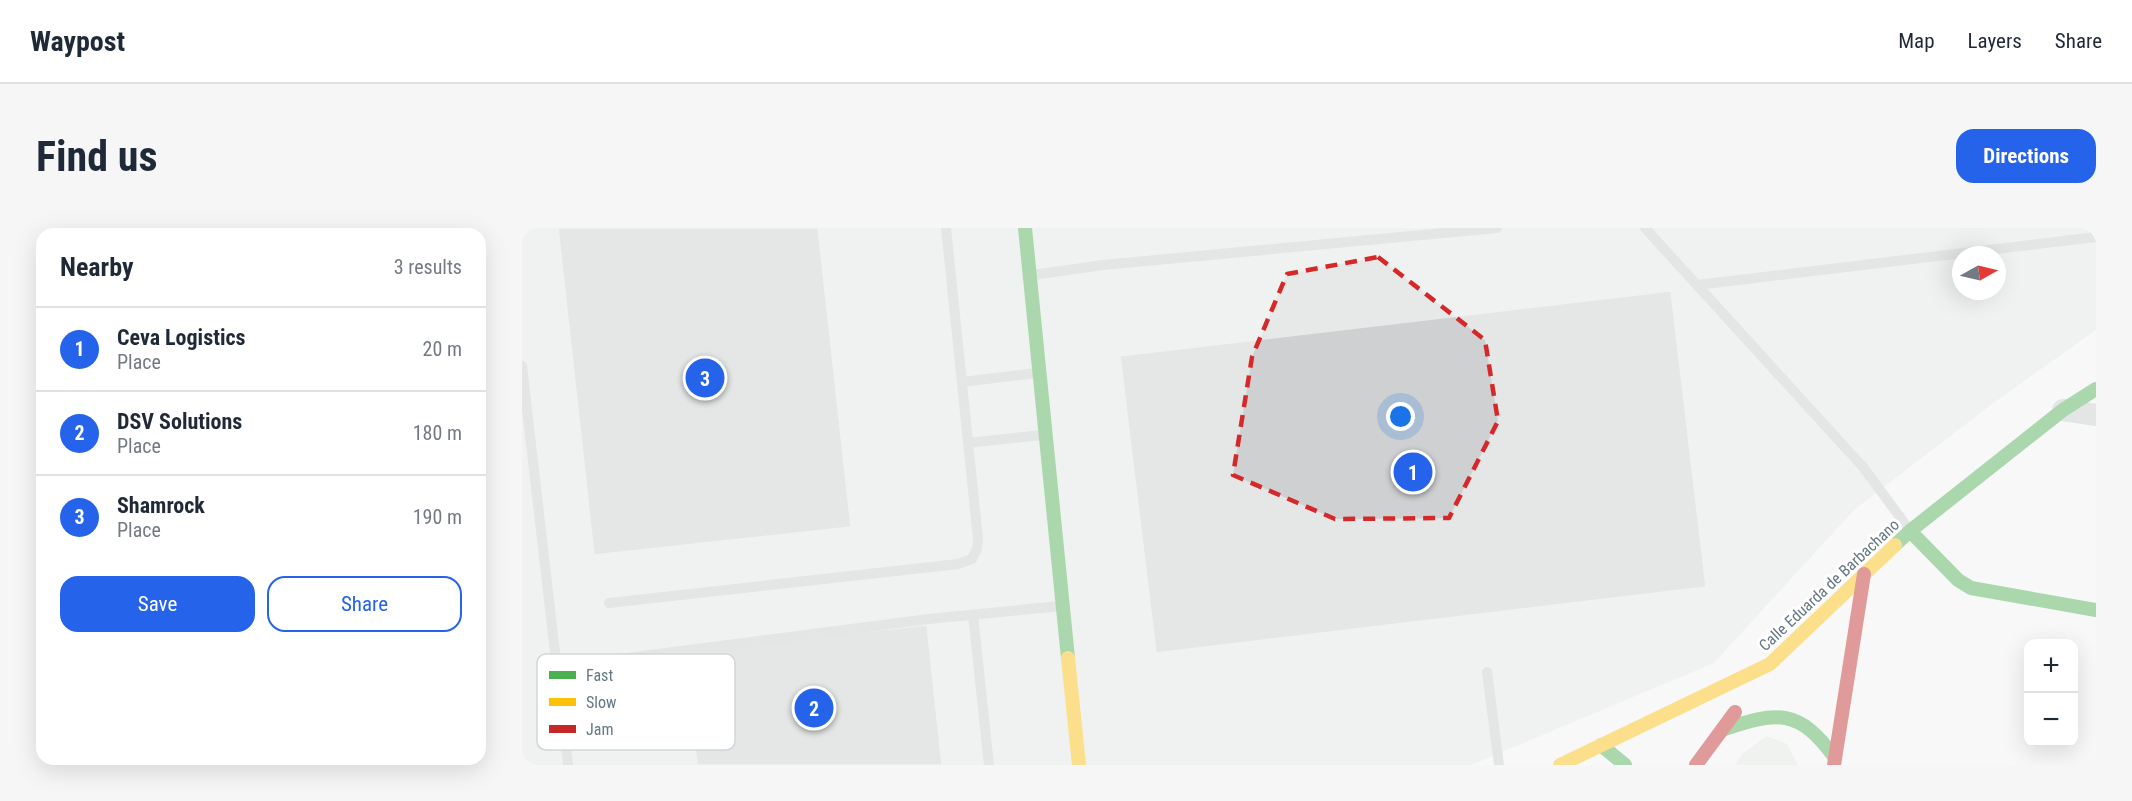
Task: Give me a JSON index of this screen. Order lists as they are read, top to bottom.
{
  "streets": {
    "street": ["Calle Eduarda de Barbachano"]
  },
  "legend": ["Fast", "Slow", "Jam"],
  "north": "right",
  "page": {
    "header": "Waypost",
    "nav": ["Map", "Layers", "Share"],
    "buttons": [
      "Directions",
      ["Save", "Share"]
    ],
    "title": "Find us",
    "heading": ["Nearby", "3 results"],
    "list": [
      {
        "mark": "1",
        "name": "Ceva Logistics",
        "note": "Place",
        "value": "20 m"
      },
      {
        "mark": "2",
        "name": "DSV Solutions",
        "note": "Place",
        "value": "180 m"
      },
      {
        "mark": "3",
        "name": "Shamrock",
        "note": "Place",
        "value": "190 m"
      }
    ],
    "pins": ["3", "1", "2"],
    "map_buttons": ["+", "−"]
  }
}
